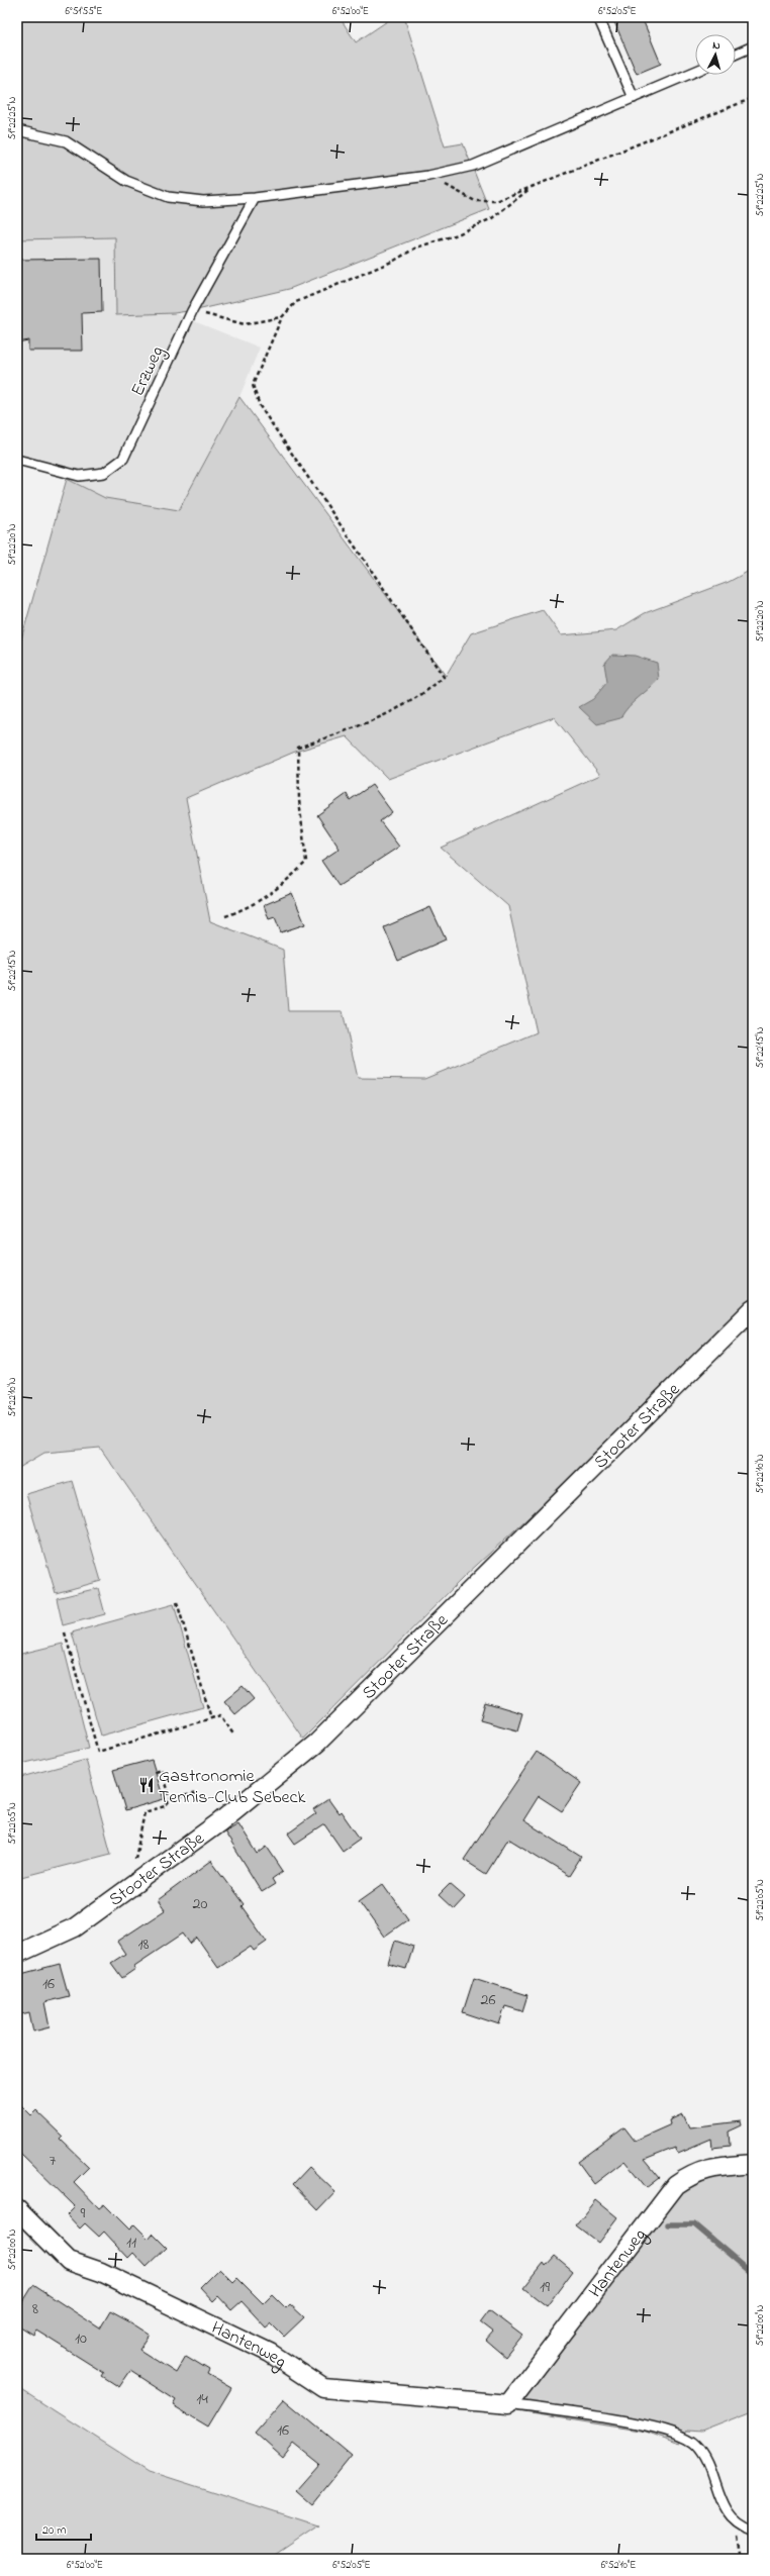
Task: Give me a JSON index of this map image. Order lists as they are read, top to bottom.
{
  "streets": {
    "street": ["Stooter Straße", "Hantenweg"],
    "lane": ["Erzweg"]
  },
  "places": {
    "restaurant": ["Gastronomie Tennis-Club Sebeck"]
  },
  "house_numbers": [
    "20",
    "18",
    "16",
    "26",
    "7",
    "9",
    "11",
    "19",
    "8",
    "10",
    "14",
    "16"
  ],
  "scale_bar": "20 m",
  "north": "top",
  "coordinates": [
    "6°51'55\"E",
    "6°52'00\"E",
    "6°52'05\"E",
    "51°22'25\"N",
    "51°22'20\"N",
    "51°22'15\"N",
    "51°22'10\"N",
    "51°22'05\"N",
    "51°22'00\"N",
    "6°52'10\"E"
  ]
}
